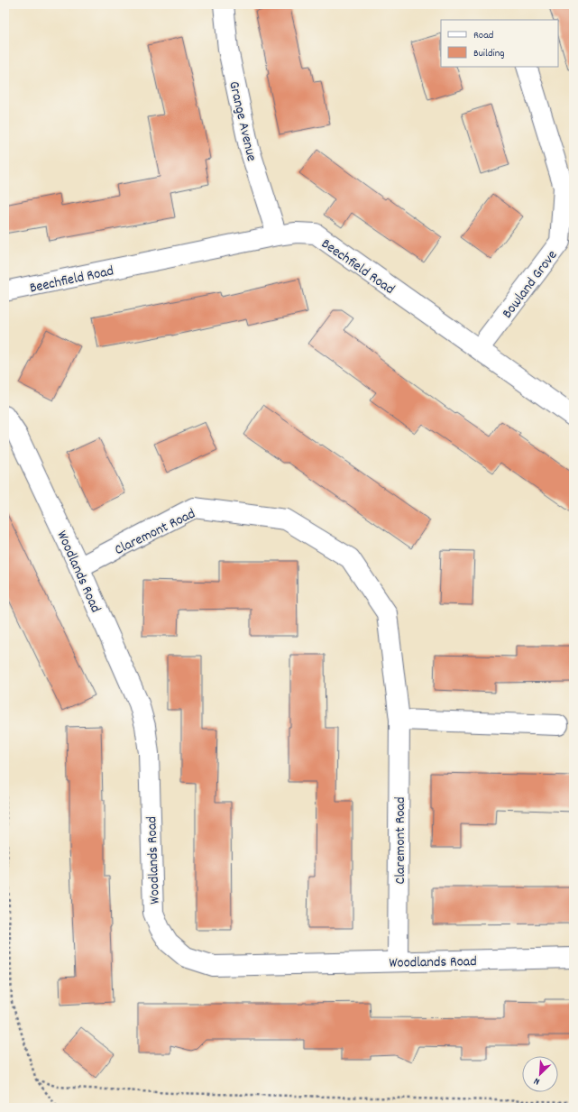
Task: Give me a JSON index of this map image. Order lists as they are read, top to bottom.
{
  "streets": {
    "street": [
      "Grange Avenue",
      "Beechfield Road",
      "Bowland Grove",
      "Claremont Road",
      "Woodlands Road"
    ]
  },
  "crossings": [
    ["Grange Avenue", "Beechfield Road"],
    ["Beechfield Road", "Bowland Grove"],
    ["Claremont Road", "Woodlands Road"]
  ],
  "legend": ["Road", "Building"],
  "north": "bottom left"
}
